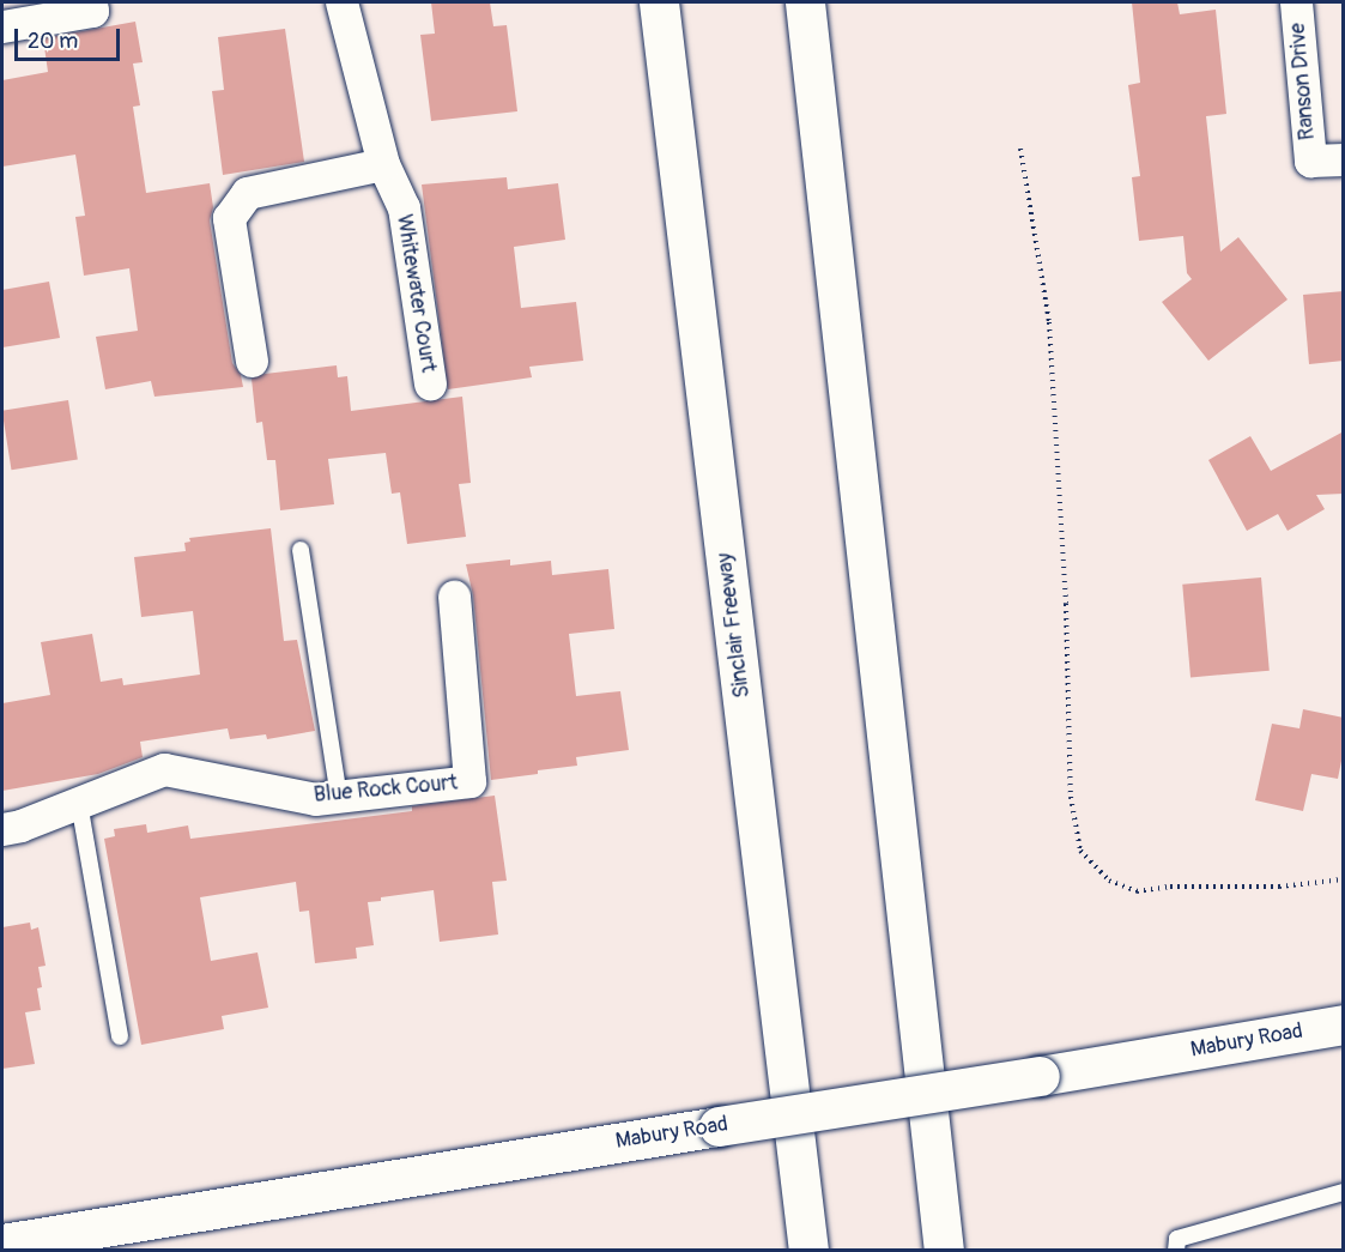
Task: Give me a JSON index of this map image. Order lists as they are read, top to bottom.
{
  "streets": {
    "main road": ["Sinclair Freeway", "Mabury Road"],
    "street": ["Ranson Drive", "Whitewater Court", "Blue Rock Court"]
  },
  "scale_bar": "20 m"
}
